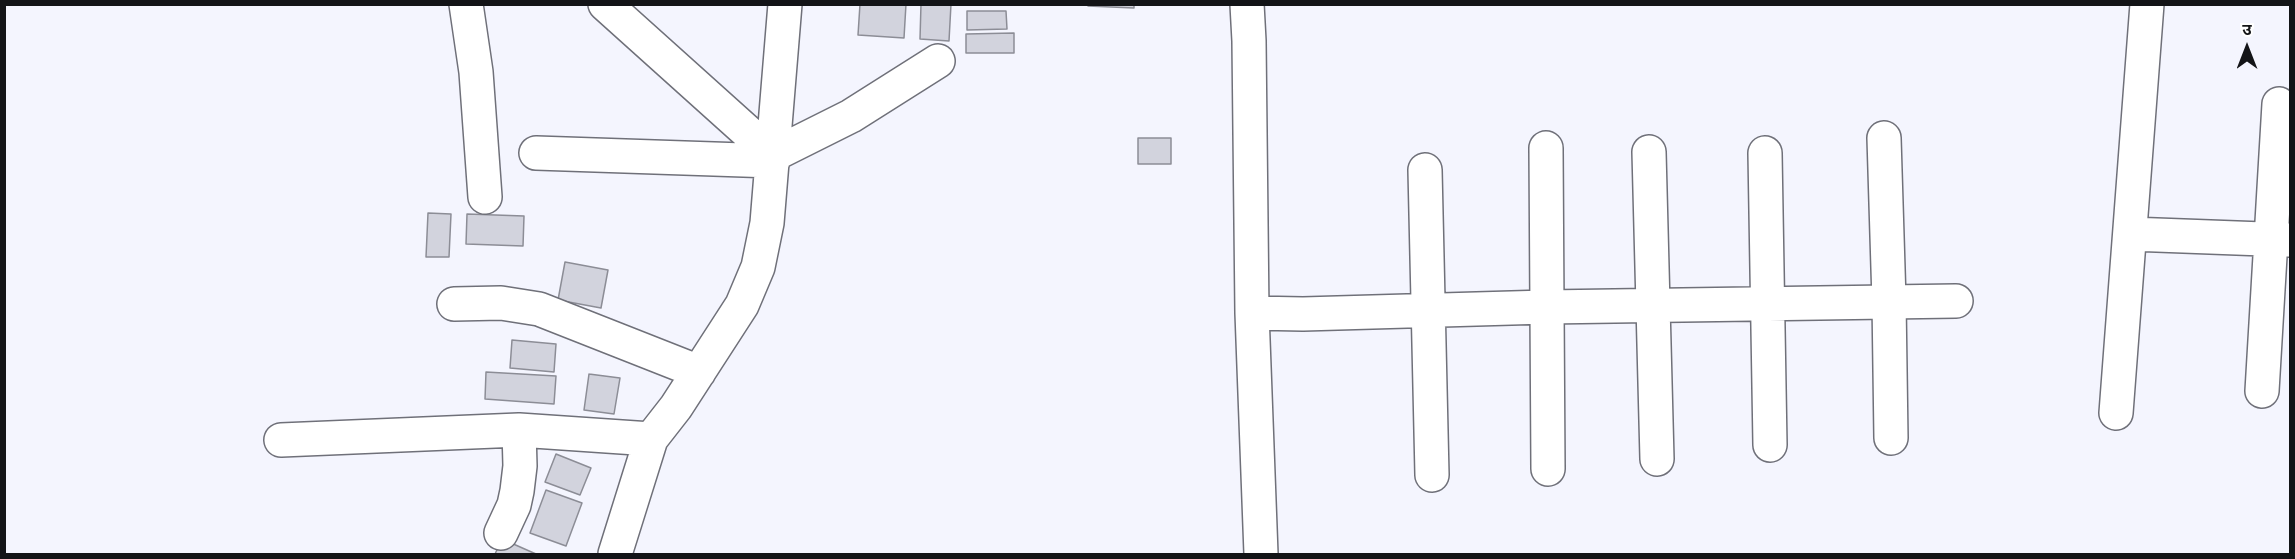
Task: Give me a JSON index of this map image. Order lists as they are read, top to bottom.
{
  "north": "top"
}
